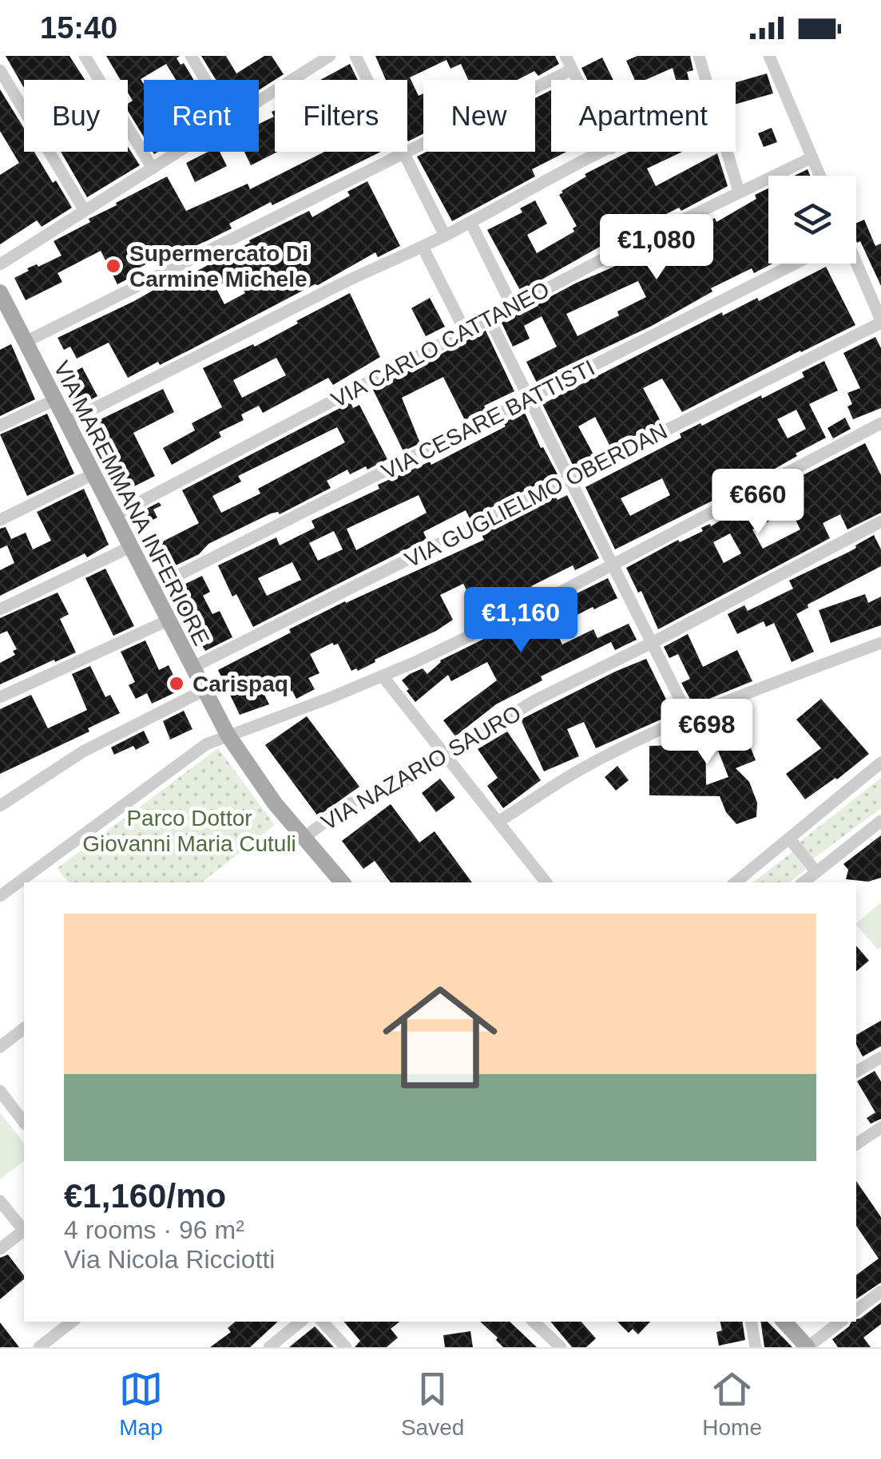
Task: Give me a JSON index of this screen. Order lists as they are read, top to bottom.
{
  "streets": {
    "main road": ["VIA MAREMMANA INFERIORE"],
    "street": [
      "VIA CARLO CATTANEO",
      "VIA CESARE BATTISTI",
      "VIA GUGLIELMO OBERDAN",
      "VIA NAZARIO SAURO"
    ]
  },
  "crossings": [
    ["VIA CARLO CATTANEO", "VIA MAREMMANA INFERIORE"],
    ["VIA CESARE BATTISTI", "VIA MAREMMANA INFERIORE"],
    ["VIA GUGLIELMO OBERDAN", "VIA MAREMMANA INFERIORE"],
    ["VIA MAREMMANA INFERIORE", "VIA NAZARIO SAURO"]
  ],
  "parks": ["Parco Dottor Giovanni Maria Cutuli"],
  "places": ["Supermercato Di Carmine Michele", "Carispaq"],
  "page": {
    "status": "15:40",
    "chip": [
      "Buy",
      "Rent",
      "Filters",
      "New",
      "Apartment"
    ],
    "price": [
      "€1,080",
      "€660",
      "€1,160",
      "€698"
    ],
    "list": [
      {
        "name": "€1,160/mo",
        "note": "4 rooms · 96 m² · Via Nicola Ricciotti"
      }
    ],
    "tabs": ["Map", "Saved", "Home"]
  }
}
